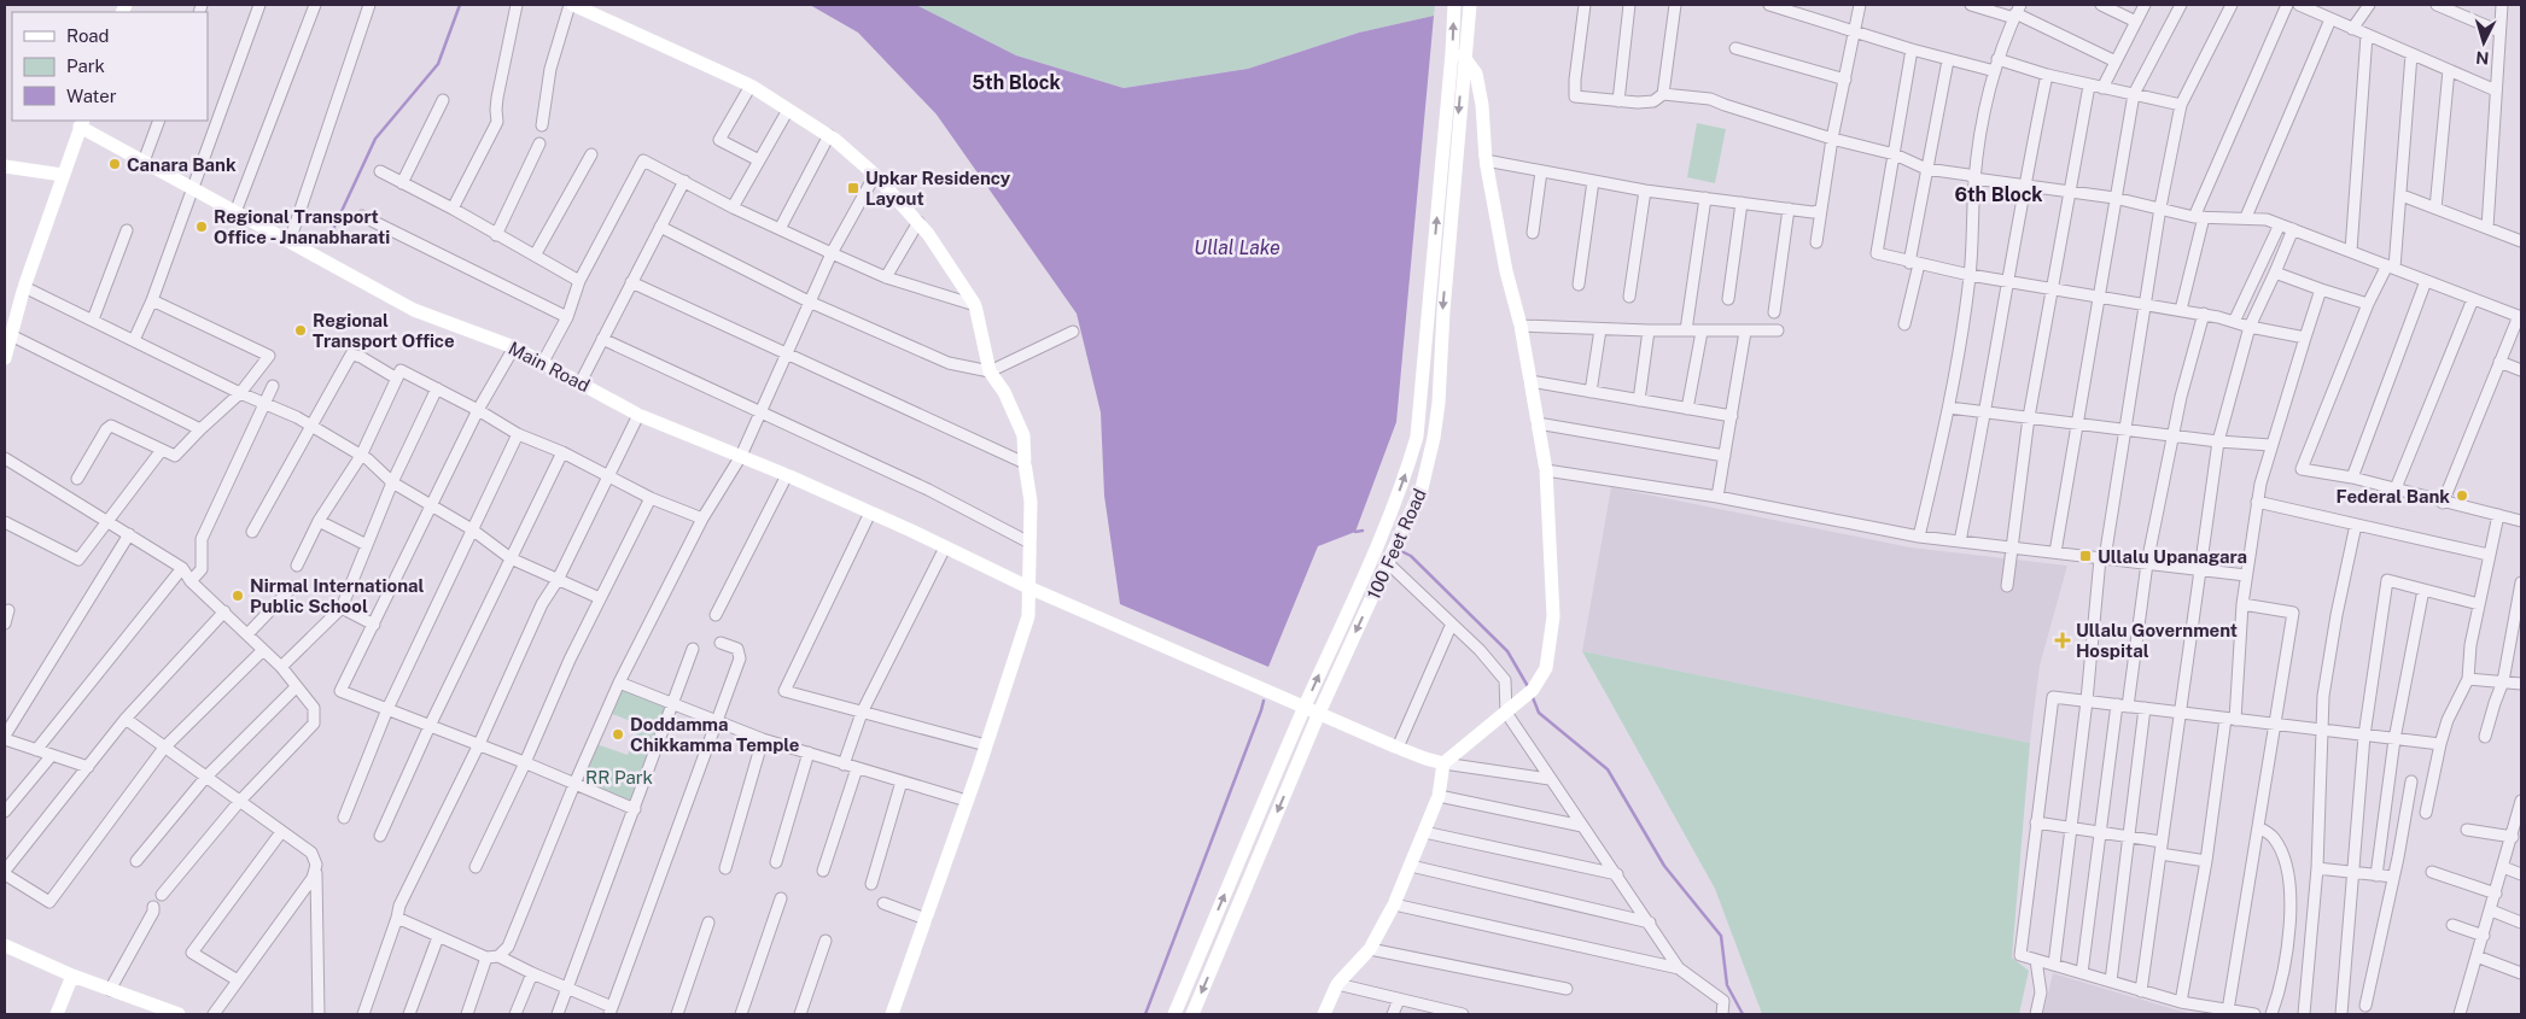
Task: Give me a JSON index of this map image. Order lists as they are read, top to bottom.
{
  "streets": {
    "street": ["Main Road", "100 Feet Road"]
  },
  "crossings": [
    ["Main Road", "100 Feet Road"]
  ],
  "districts": ["5th Block", "6th Block"],
  "water": ["Ullal Lake"],
  "parks": ["RR Park"],
  "places": {
    "other": [
      "Canara Bank",
      "Regional Transport Office - Jnanabharati",
      "Regional Transport Office",
      "Federal Bank",
      "Nirmal International Public School",
      "Doddamma Chikkamma Temple"
    ],
    "transit": ["Upkar Residency Layout", "Ullalu Upanagara"],
    "health": ["Ullalu Government Hospital"]
  },
  "legend": ["Road", "Park", "Water"],
  "north": "bottom"
}
